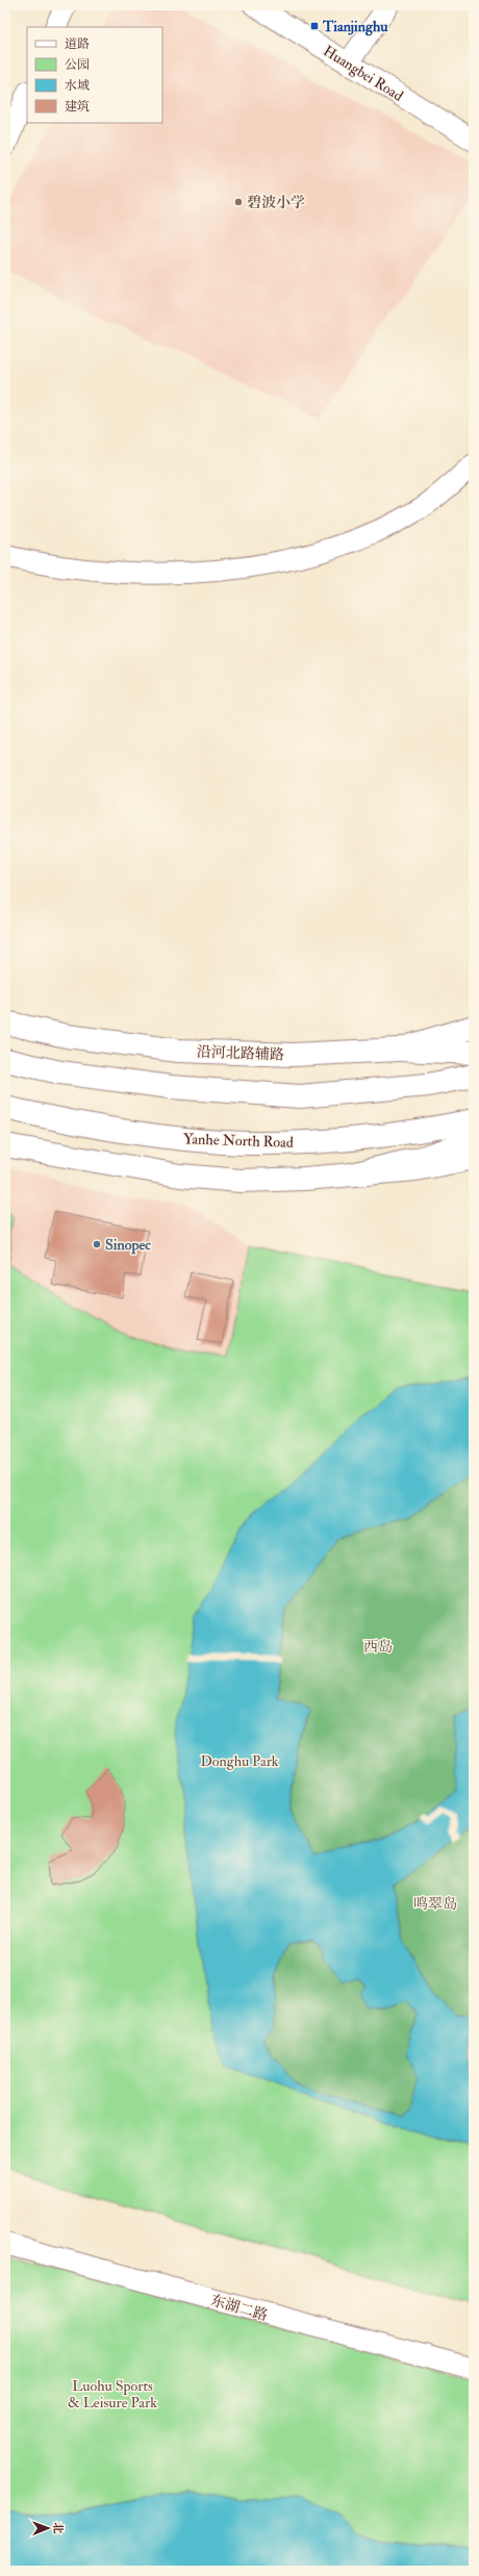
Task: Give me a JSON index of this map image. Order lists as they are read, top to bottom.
{
  "streets": {
    "main road": ["沿河北路辅路", "Yanhe North Road"],
    "street": ["Huangbei Road", "东湖二路"]
  },
  "parks": [
    "西岛",
    "Donghu Park",
    "鸣翠岛",
    "Luohu Sports & Leisure Park"
  ],
  "places": {
    "transit": ["Tianjinghu"],
    "other": ["碧波小学", "Sinopec"]
  },
  "legend": [
    "道路",
    "公园",
    "水域",
    "建筑"
  ],
  "north": "right"
}
